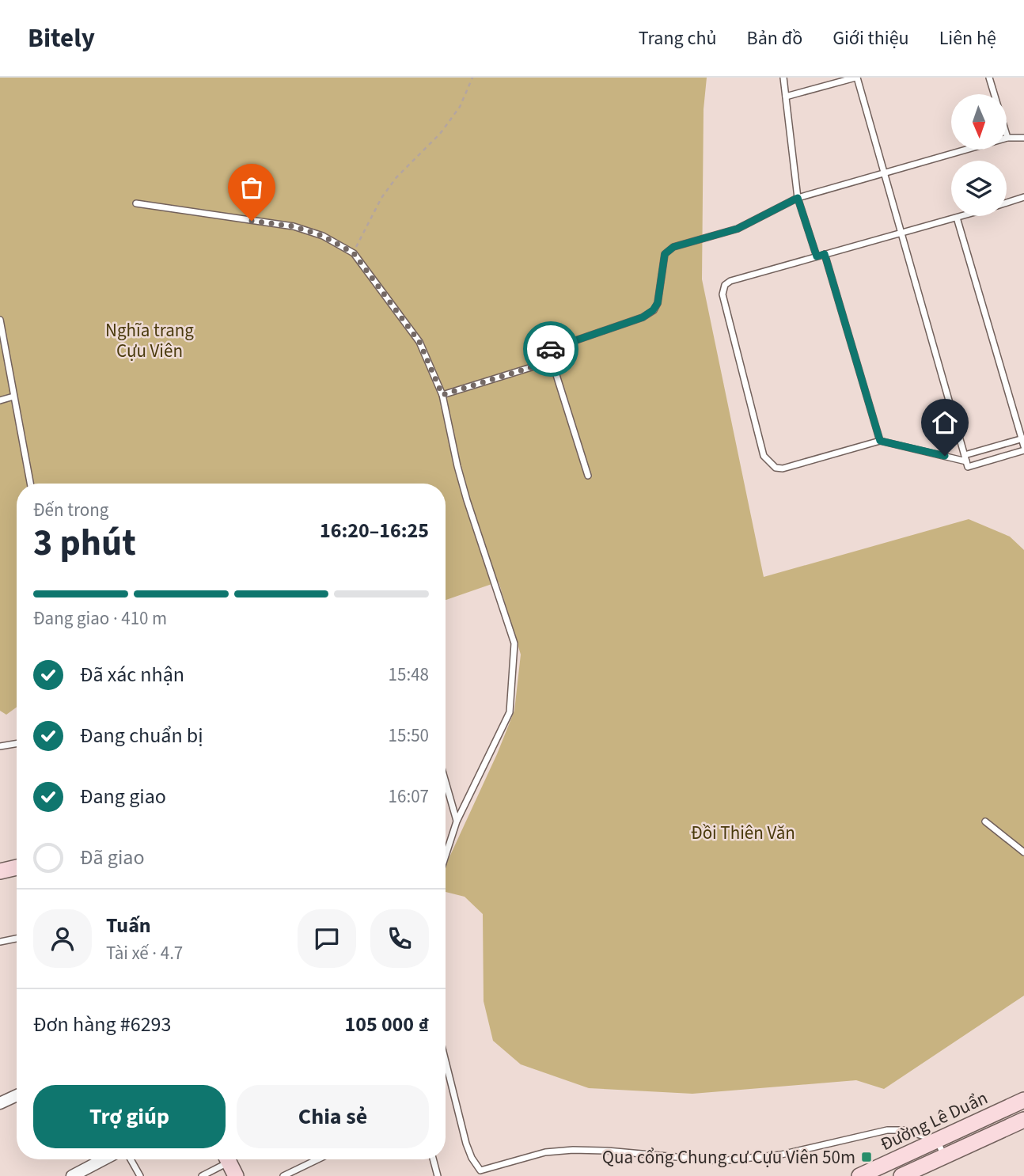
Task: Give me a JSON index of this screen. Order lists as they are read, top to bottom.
{
  "streets": {
    "main road": ["Đường Lê Duẩn"]
  },
  "parks": ["Nghĩa trang Cựu Viên", "Đồi Thiên Văn"],
  "places": {
    "transit": ["Qua cổng Chung cư Cựu Viên 50m"]
  },
  "north": "bottom",
  "page": {
    "header": "Bitely",
    "nav": [
      "Trang chủ",
      "Bản đồ",
      "Giới thiệu",
      "Liên hệ"
    ],
    "heading": ["3 phút", "Đến trong", "16:20–16:25"],
    "panel": [
      "Tuấn",
      "Tài xế · 4.7",
      "Đơn hàng #6293",
      "105 000 ₫"
    ],
    "bar": "Đang giao · 410 m",
    "list": [
      ["Đã xác nhận", "15:48"],
      ["Đang chuẩn bị", "15:50"],
      ["Đang giao", "16:07"],
      "Đã giao"
    ],
    "buttons": ["Trợ giúp", "Chia sẻ"]
  }
}
